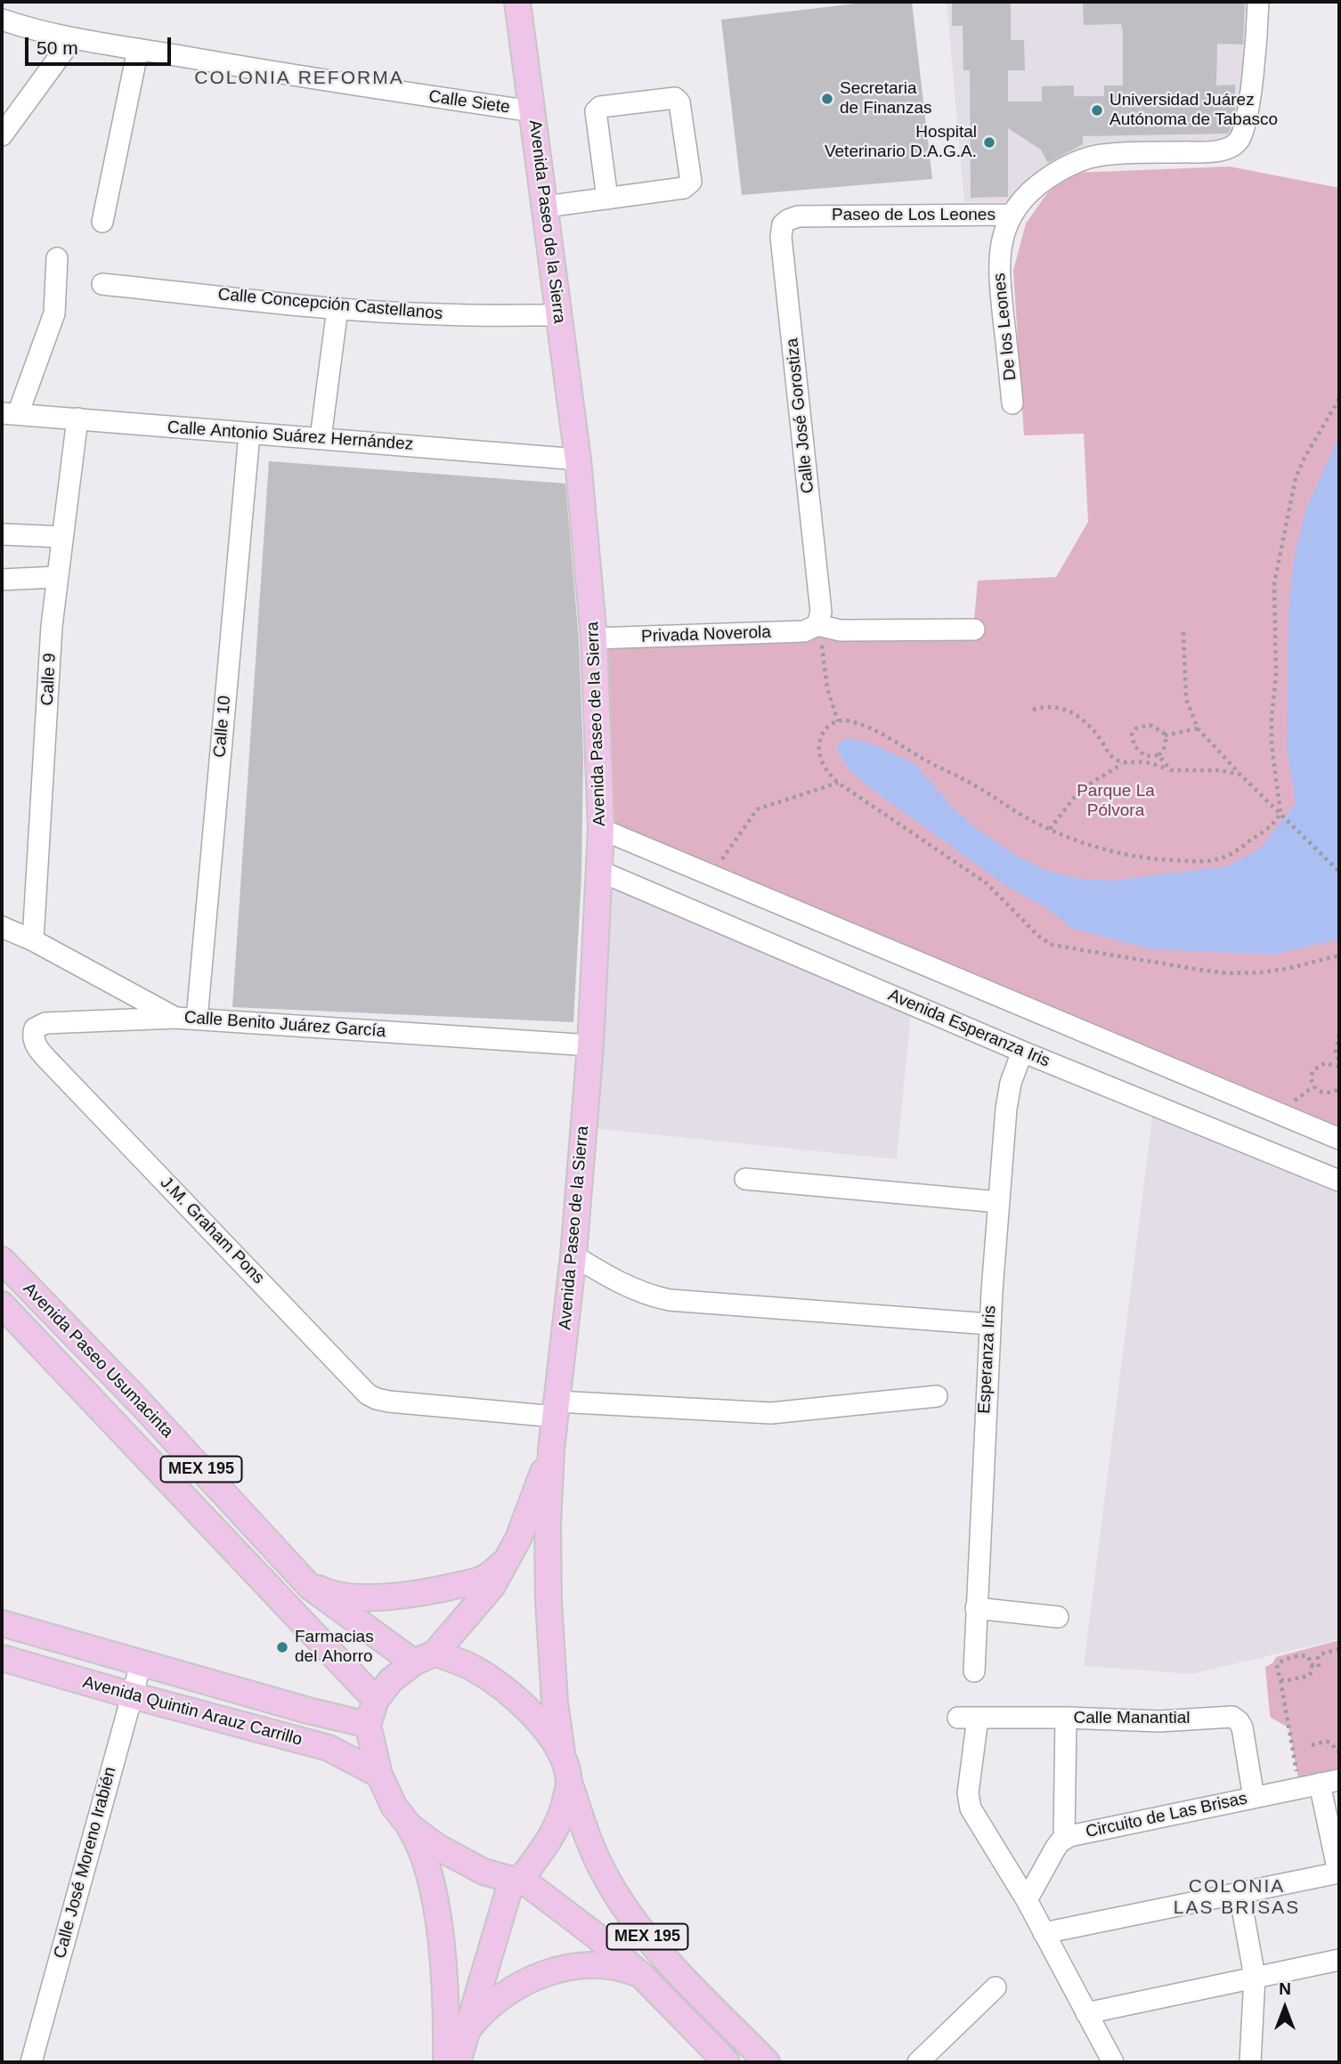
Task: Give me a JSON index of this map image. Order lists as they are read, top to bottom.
{
  "streets": {
    "main road": [
      "Avenida Paseo de la Sierra",
      "Avenida Paseo Usumacinta",
      "MEX 195",
      "Avenida Quintin Arauz Carrillo"
    ],
    "street": [
      "Calle Siete",
      "Paseo de Los Leones",
      "Calle Concepción Castellanos",
      "De los Leones",
      "Calle José Gorostiza",
      "Calle Antonio Suárez Hernández",
      "Privada Noverola",
      "Calle 9",
      "Calle 10",
      "Calle Benito Juárez García",
      "Avenida Esperanza Iris",
      "J.M. Graham Pons",
      "Esperanza Iris",
      "Calle Manantial",
      "Circuito de Las Brisas",
      "Calle José Moreno Irabién"
    ]
  },
  "crossings": [
    ["Calle Siete", "Avenida Paseo de la Sierra"],
    ["Paseo de Los Leones", "De los Leones"],
    ["Paseo de Los Leones", "Calle José Gorostiza"],
    ["Avenida Paseo de la Sierra", "Calle Concepción Castellanos"],
    ["Avenida Paseo de la Sierra", "Calle Antonio Suárez Hernández"],
    ["Avenida Paseo de la Sierra", "Privada Noverola"],
    ["Avenida Paseo de la Sierra", "Calle Benito Juárez García"],
    ["Avenida Paseo de la Sierra", "Avenida Esperanza Iris"],
    ["Avenida Paseo de la Sierra", "J.M. Graham Pons"],
    ["Avenida Paseo de la Sierra", "Avenida Paseo Usumacinta"],
    ["Avenida Paseo de la Sierra", "MEX 195"],
    ["Avenida Paseo de la Sierra", "Avenida Quintin Arauz Carrillo"],
    ["Calle José Gorostiza", "Privada Noverola"],
    ["Calle Antonio Suárez Hernández", "Calle 9"],
    ["Calle Antonio Suárez Hernández", "Calle 10"],
    ["Calle 9", "Calle Benito Juárez García"],
    ["Calle 10", "Calle Benito Juárez García"],
    ["Calle Benito Juárez García", "J.M. Graham Pons"],
    ["Avenida Esperanza Iris", "Esperanza Iris"],
    ["Avenida Paseo Usumacinta", "MEX 195"],
    ["Avenida Paseo Usumacinta", "Avenida Quintin Arauz Carrillo"],
    ["MEX 195", "Avenida Quintin Arauz Carrillo"],
    ["Avenida Quintin Arauz Carrillo", "Calle José Moreno Irabién"],
    ["Calle Manantial", "Circuito de Las Brisas"]
  ],
  "districts": ["COLONIA REFORMA", "COLONIA LAS BRISAS"],
  "parks": ["Parque La Pólvora"],
  "places": [
    "Secretaria de Finanzas",
    "Universidad Juárez Autónoma de Tabasco",
    "Hospital Veterinario D.A.G.A.",
    "Farmacias del Ahorro"
  ],
  "scale_bar": "50 m",
  "north": "top"
}
